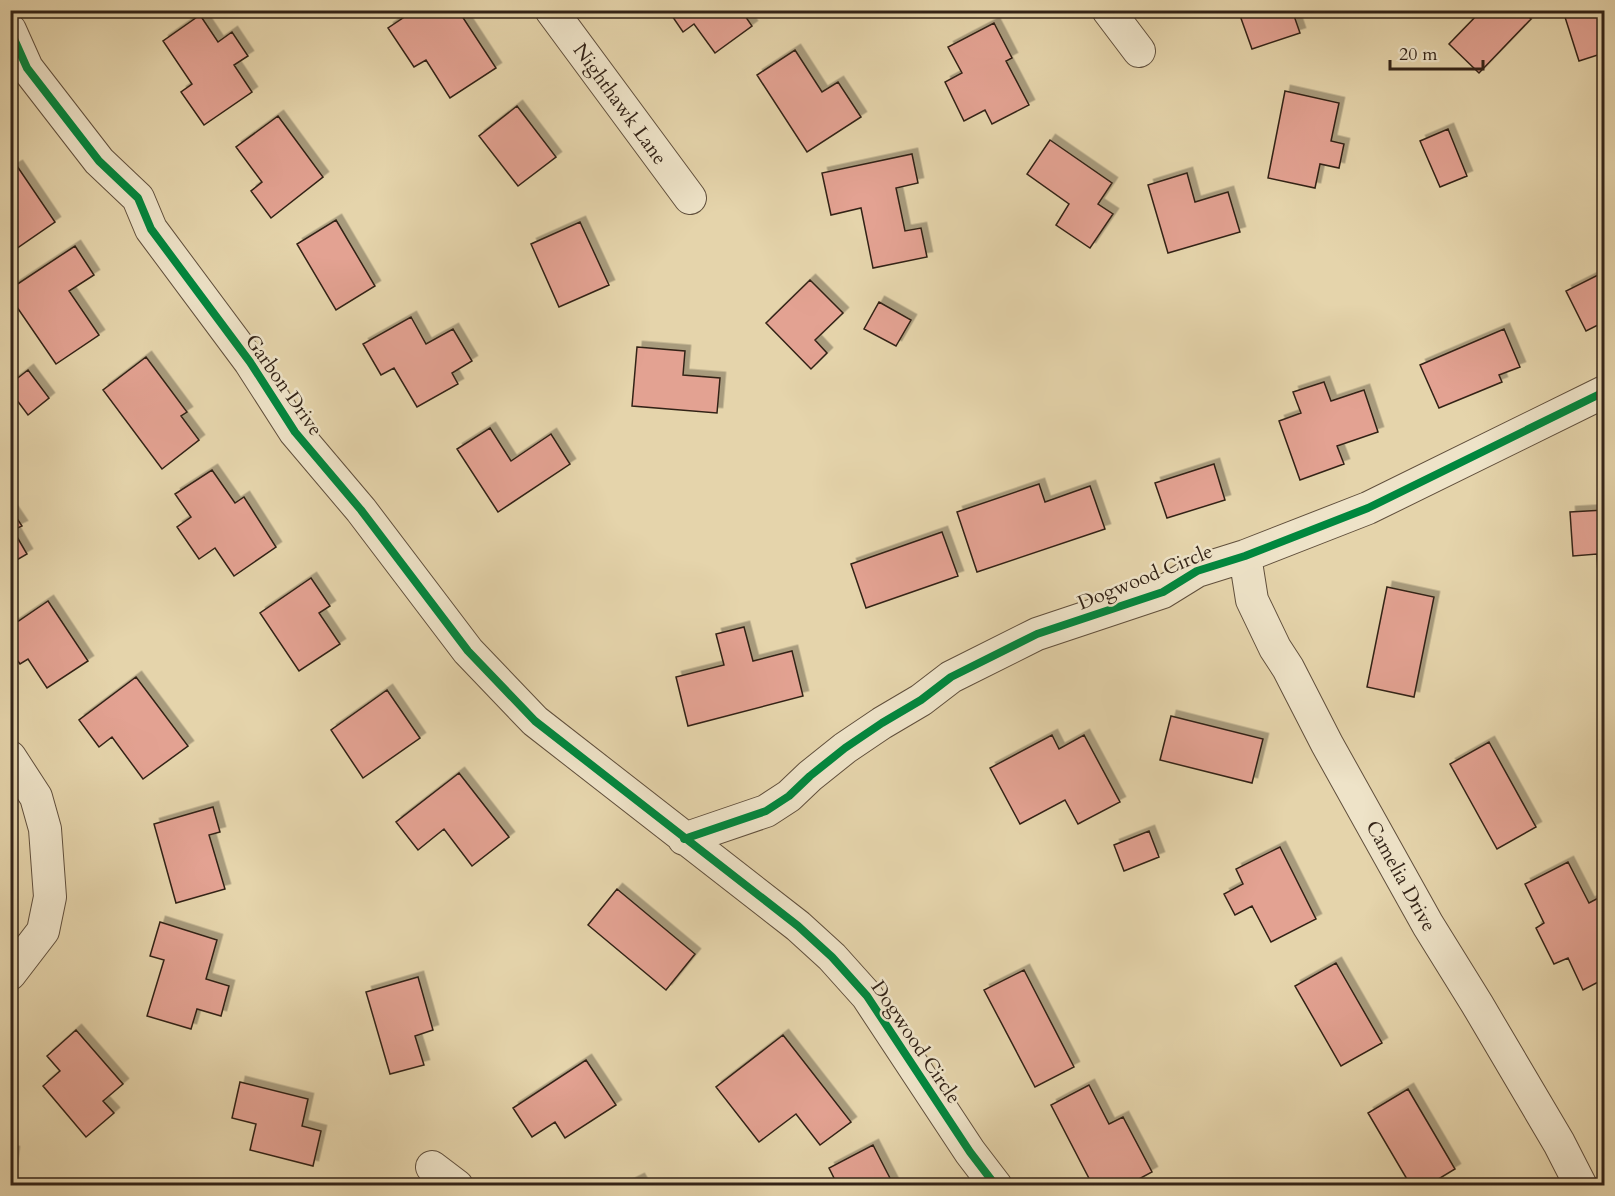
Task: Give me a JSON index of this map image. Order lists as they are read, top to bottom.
{
  "streets": {
    "street": [
      "Nighthawk Lane",
      "Garbon Drive",
      "Dogwood Circle",
      "Camelia Drive"
    ]
  },
  "crossings": [
    ["Garbon Drive", "Dogwood Circle"],
    ["Dogwood Circle", "Camelia Drive"]
  ],
  "scale_bar": "20 m"
}
